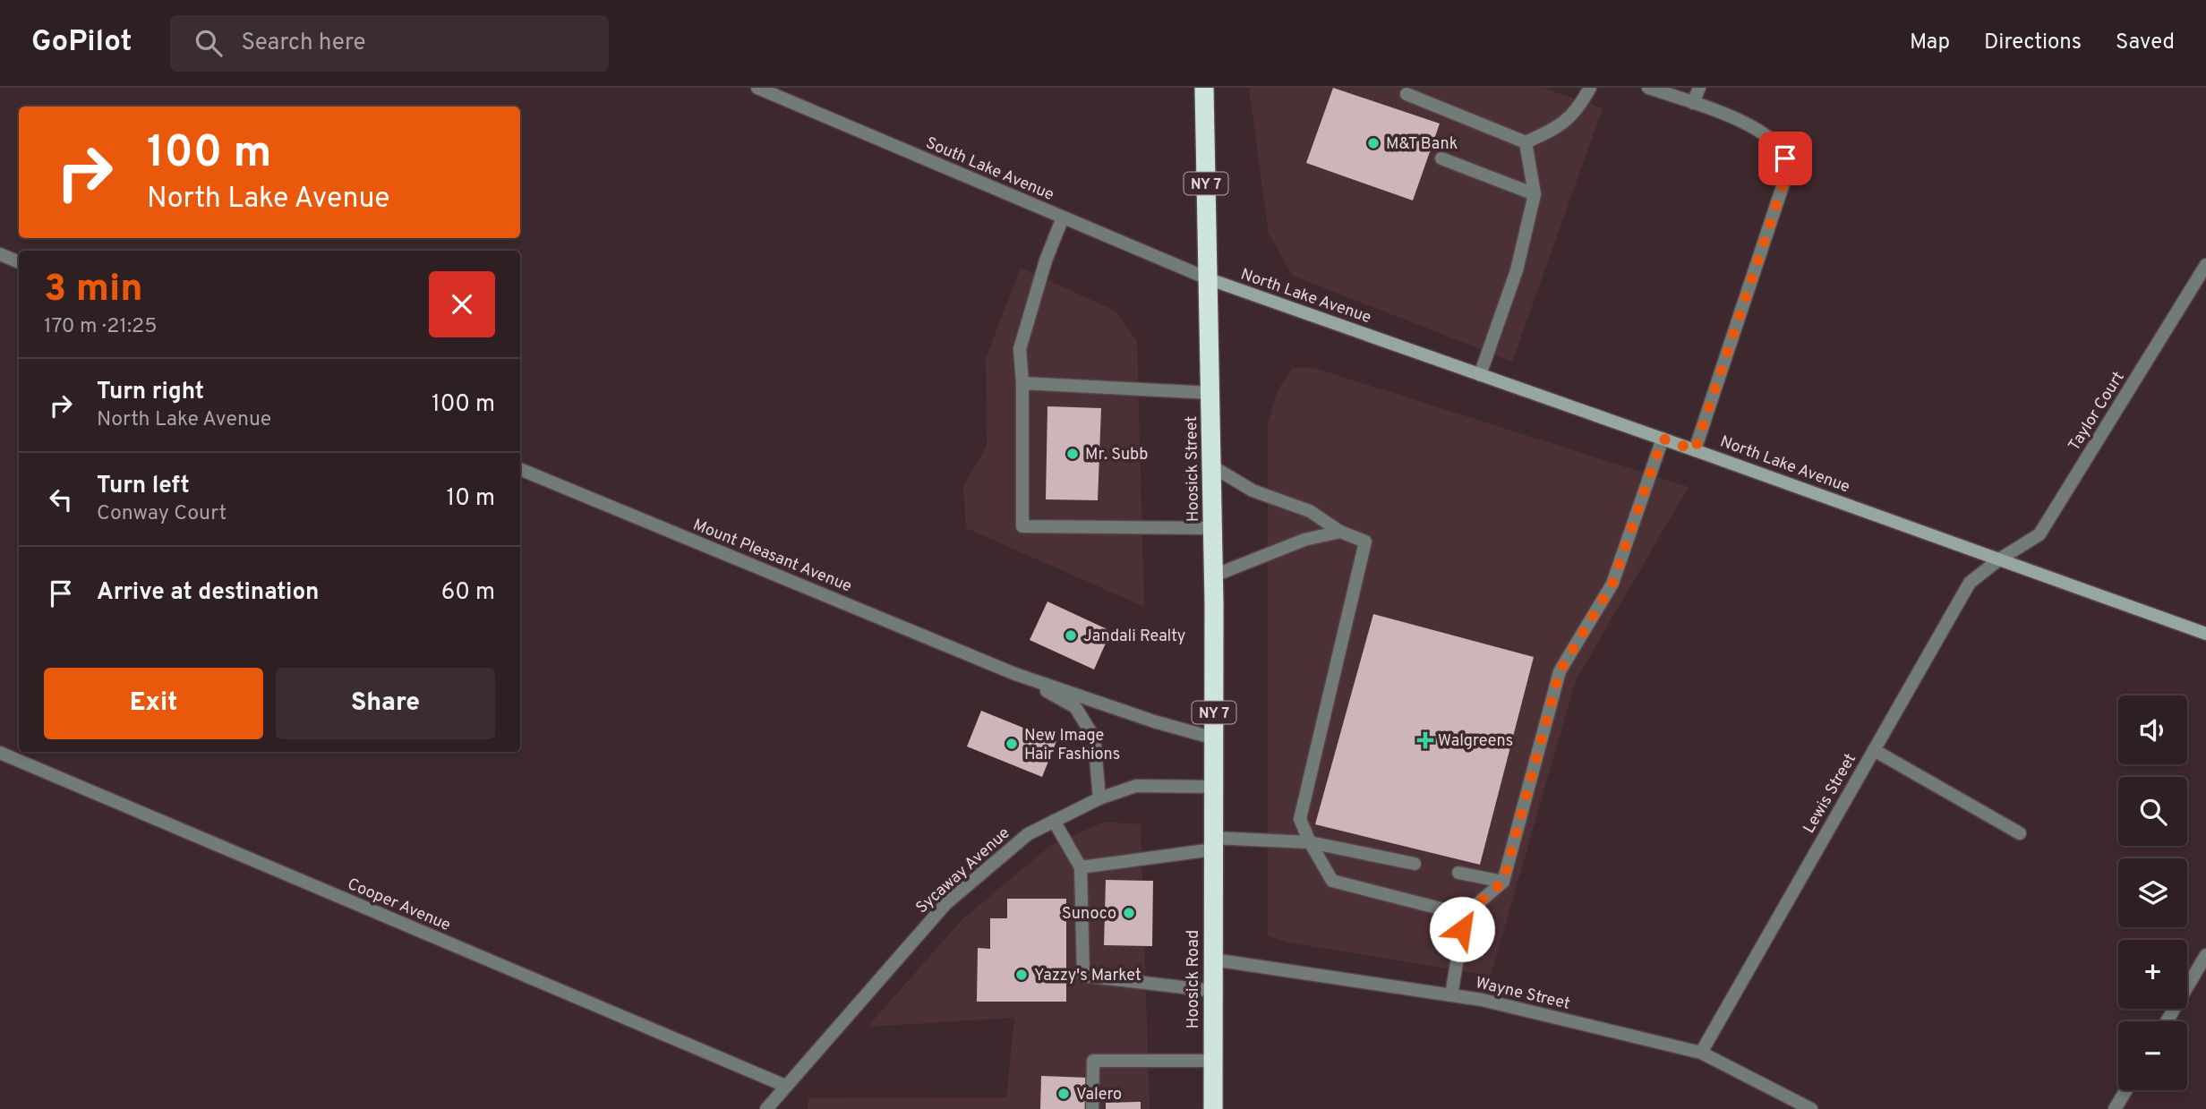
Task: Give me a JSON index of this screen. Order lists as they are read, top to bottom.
{
  "streets": {
    "highway": ["NY 7", "Hoosick Street", "Hoosick Road"],
    "street": [
      "South Lake Avenue",
      "North Lake Avenue",
      "Taylor Court",
      "Mount Pleasant Avenue",
      "Lewis Street",
      "Sycaway Avenue",
      "Cooper Avenue",
      "Wayne Street"
    ]
  },
  "crossings": [
    ["South Lake Avenue", "North Lake Avenue"],
    ["South Lake Avenue", "Hoosick Street"],
    ["North Lake Avenue", "Taylor Court"],
    ["North Lake Avenue", "Hoosick Street"],
    ["North Lake Avenue", "Lewis Street"],
    ["Taylor Court", "Lewis Street"],
    ["Hoosick Street", "Mount Pleasant Avenue"],
    ["Hoosick Street", "Sycaway Avenue"],
    ["Hoosick Street", "Hoosick Road"],
    ["Mount Pleasant Avenue", "Sycaway Avenue"],
    ["Lewis Street", "Wayne Street"],
    ["Sycaway Avenue", "Cooper Avenue"],
    ["Hoosick Road", "Wayne Street"]
  ],
  "places": {
    "other": [
      "M&T Bank",
      "Mr. Subb",
      "Jandali Realty",
      "New Image Hair Fashions",
      "Sunoco",
      "Yazzy's Market",
      "Valero"
    ],
    "health": ["Walgreens"]
  },
  "page": {
    "header": "GoPilot",
    "search": "Search here",
    "nav": ["Map", "Directions", "Saved"],
    "turn": ["100 m", "North Lake Avenue"],
    "heading": ["3 min", "170 m · 21:25"],
    "list": [
      {
        "name": "Turn right",
        "note": "North Lake Avenue",
        "value": "100 m"
      },
      {
        "name": "Turn left",
        "note": "Conway Court",
        "value": "10 m"
      },
      {
        "name": "Arrive at destination",
        "value": "60 m"
      }
    ],
    "buttons": ["Exit", "Share"],
    "map_buttons": ["+", "−"]
  }
}
